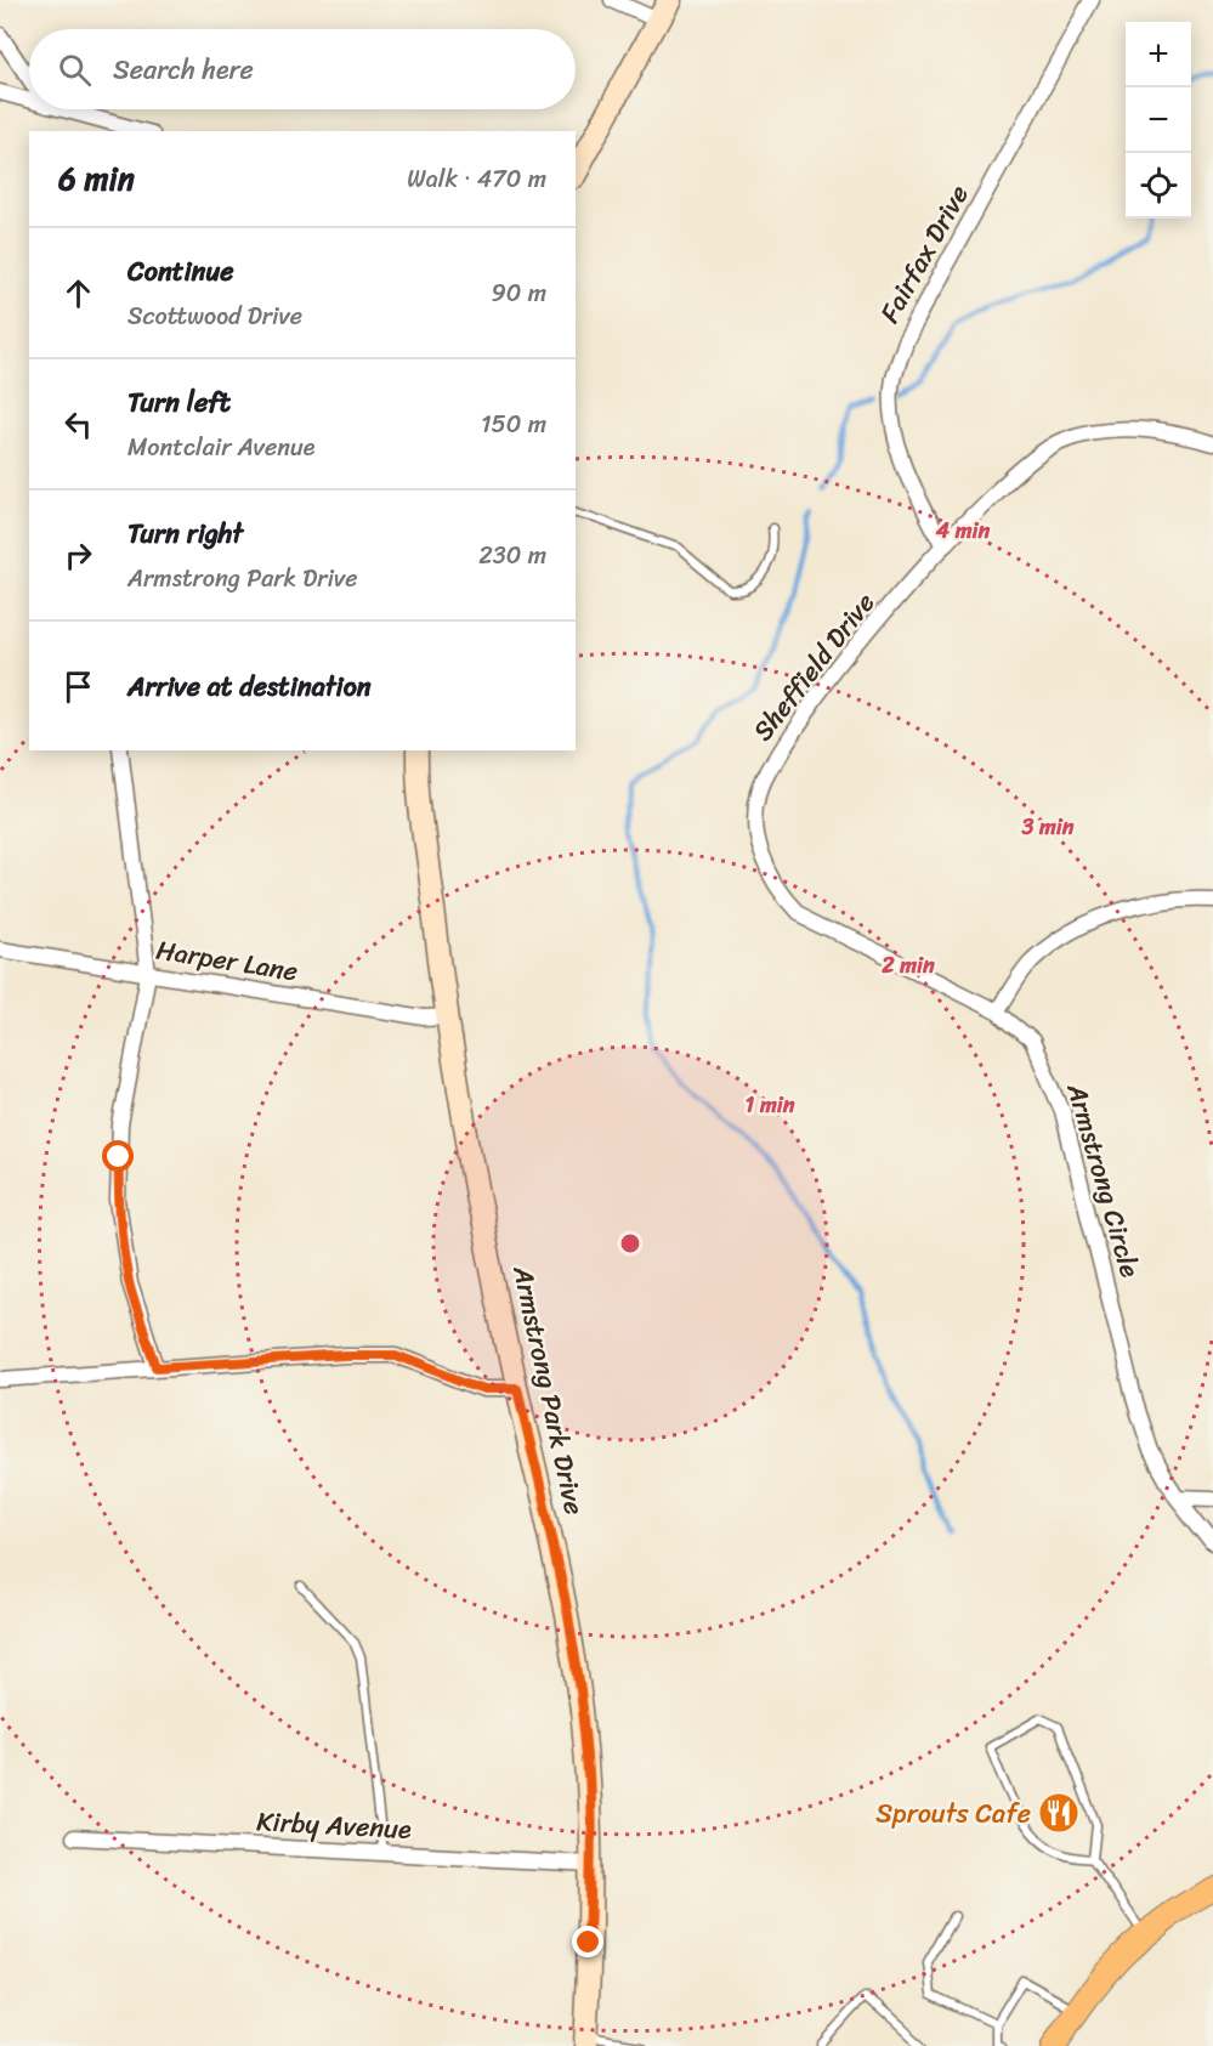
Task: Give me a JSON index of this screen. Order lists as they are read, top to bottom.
{
  "streets": {
    "main road": ["Armstrong Park Drive"],
    "street": [
      "Fairfax Drive",
      "Sheffield Drive",
      "Harper Lane",
      "Armstrong Circle",
      "Kirby Avenue"
    ]
  },
  "crossings": [
    ["Fairfax Drive", "Sheffield Drive"],
    ["Sheffield Drive", "Armstrong Circle"],
    ["Harper Lane", "Armstrong Park Drive"],
    ["Armstrong Park Drive", "Kirby Avenue"]
  ],
  "places": {
    "restaurant": ["Sprouts Cafe"]
  },
  "page": {
    "map_buttons": ["+", "−"],
    "search": "Search here",
    "heading": ["6 min", "Walk · 470 m"],
    "list": [
      ["Continue", "Scottwood Drive", "90 m"],
      ["Turn left", "Montclair Avenue", "150 m"],
      ["Turn right", "Armstrong Park Drive", "230 m"],
      "Arrive at destination"
    ]
  },
  "rings": [
    "4 min",
    "3 min",
    "2 min",
    "1 min"
  ]
}
